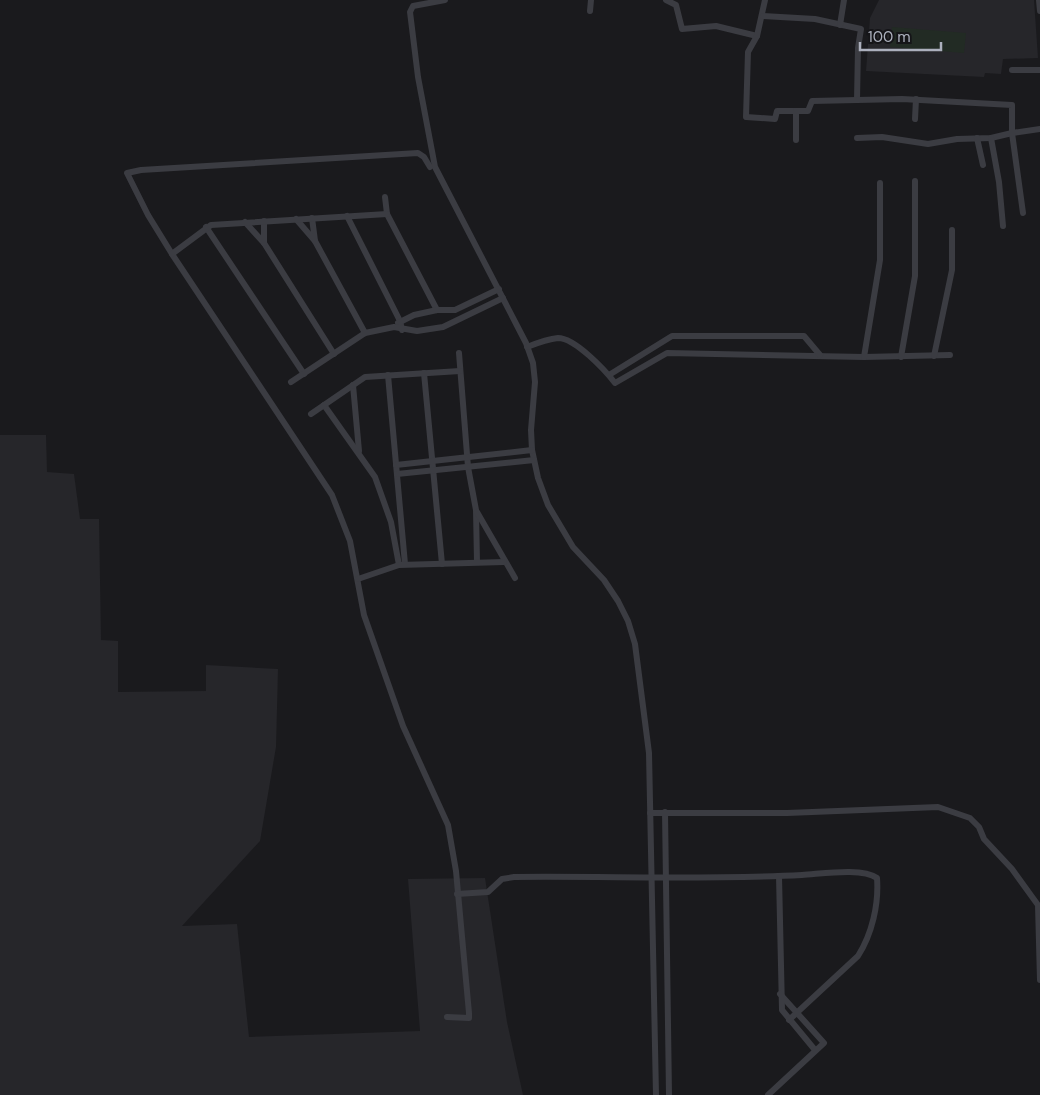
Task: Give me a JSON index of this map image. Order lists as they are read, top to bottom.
{
  "scale_bar": "100 m"
}
